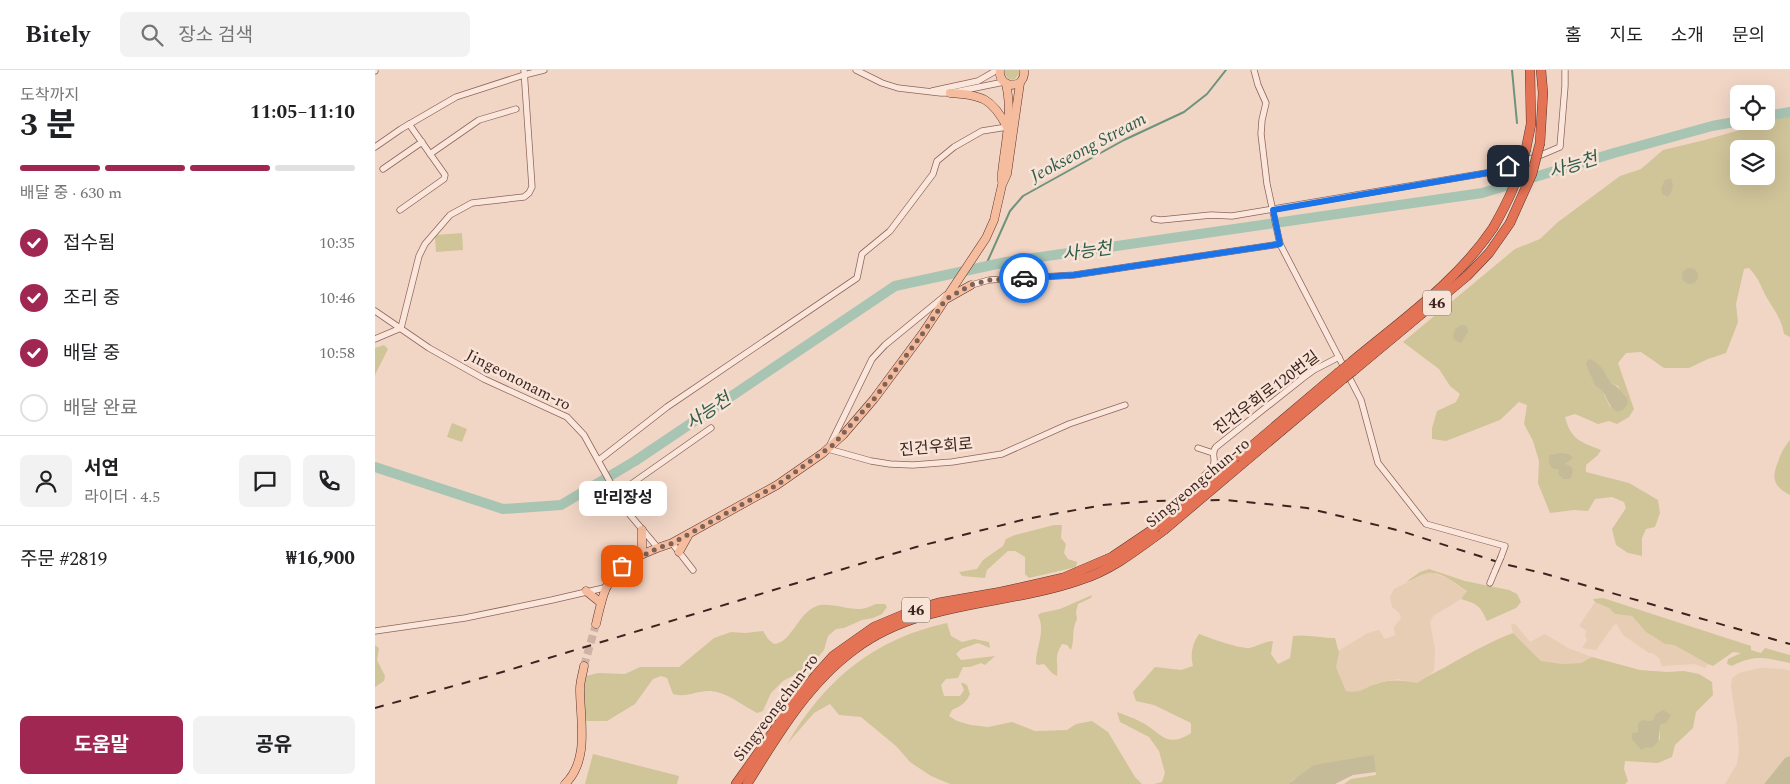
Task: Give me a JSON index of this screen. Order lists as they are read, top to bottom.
{
  "streets": {
    "highway": ["46", "Singyeongchun-ro"],
    "street": ["Jingeononam-ro", "진건우회로120번길", "진건우회로"]
  },
  "water": ["Jeokseong Stream", "사능천"],
  "places": ["만리장성"],
  "page": {
    "header": "Bitely",
    "search": "장소 검색",
    "nav": [
      "홈",
      "지도",
      "소개",
      "문의"
    ],
    "heading": ["3 분", "도착까지", "11:05–11:10"],
    "panel": [
      "서연",
      "라이더 · 4.5",
      "주문 #2819",
      "₩16,900"
    ],
    "bar": "배달 중 · 630 m",
    "list": [
      ["접수됨", "10:35"],
      ["조리 중", "10:46"],
      ["배달 중", "10:58"],
      "배달 완료"
    ],
    "bubble": "만리장성",
    "buttons": ["도움말", "공유"]
  }
}
